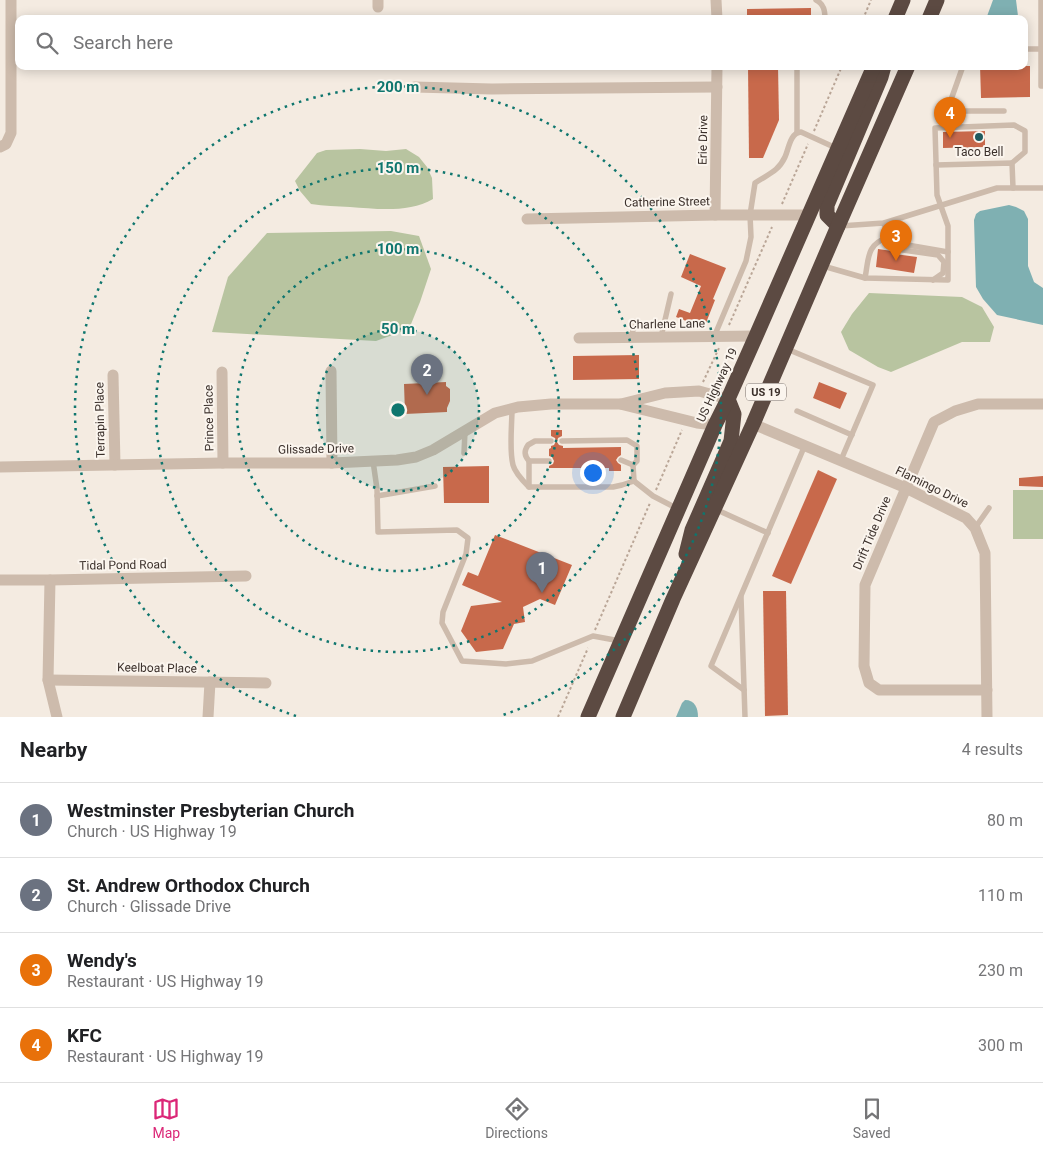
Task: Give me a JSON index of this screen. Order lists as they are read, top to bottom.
{
  "streets": {
    "highway": ["US Highway 19", "US 19"],
    "street": [
      "Erie Drive",
      "Catherine Street",
      "Charlene Lane",
      "Prince Place",
      "Terrapin Place",
      "Glissade Drive",
      "Flamingo Drive",
      "Drift Tide Drive",
      "Tidal Pond Road",
      "Keelboat Place"
    ]
  },
  "crossings": [
    ["Erie Drive", "Catherine Street"],
    ["Catherine Street", "US Highway 19"],
    ["Charlene Lane", "US Highway 19"],
    ["US Highway 19", "Glissade Drive"],
    ["US 19", "Flamingo Drive"],
    ["Prince Place", "Glissade Drive"],
    ["Terrapin Place", "Glissade Drive"],
    ["Flamingo Drive", "Drift Tide Drive"]
  ],
  "places": ["Taco Bell"],
  "page": {
    "search": "Search here",
    "pins": [
      "4",
      "3",
      "2",
      "1"
    ],
    "heading": ["Nearby", "4 results"],
    "list": [
      {
        "mark": "1",
        "name": "Westminster Presbyterian Church",
        "note": "Church · US Highway 19",
        "value": "80 m"
      },
      {
        "mark": "2",
        "name": "St. Andrew Orthodox Church",
        "note": "Church · Glissade Drive",
        "value": "110 m"
      },
      {
        "mark": "3",
        "name": "Wendy's",
        "note": "Restaurant · US Highway 19",
        "value": "230 m"
      },
      {
        "mark": "4",
        "name": "KFC",
        "note": "Restaurant · US Highway 19",
        "value": "300 m"
      }
    ],
    "nav": ["Map", "Directions", "Saved"]
  },
  "rings": [
    "200 m",
    "150 m",
    "100 m",
    "50 m"
  ]
}
